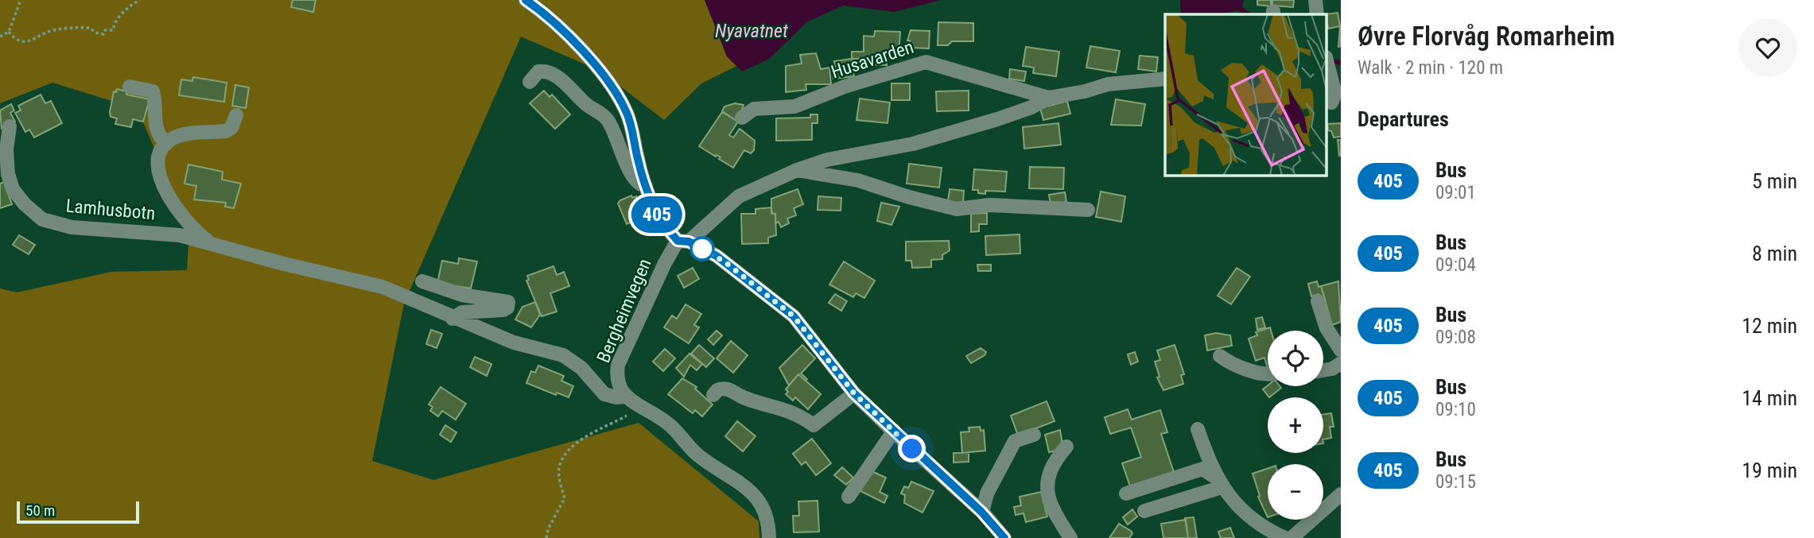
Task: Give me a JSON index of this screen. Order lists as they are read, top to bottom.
{
  "streets": {
    "street": ["Husavarden", "Lamhusbotn", "Bergheimvegen"]
  },
  "crossings": [
    ["Husavarden", "Bergheimvegen"],
    ["Lamhusbotn", "Bergheimvegen"]
  ],
  "water": ["Nyavatnet"],
  "lines": ["bus line 405"],
  "scale_bar": "50 m",
  "page": {
    "on_map": "405",
    "heading": [
      ["Øvre Florvåg Romarheim", "Walk · 2 min · 120 m"],
      "Departures"
    ],
    "list": [
      {
        "mark": "405",
        "name": "Bus",
        "note": "09:01",
        "value": "5 min"
      },
      {
        "mark": "405",
        "name": "Bus",
        "note": "09:04",
        "value": "8 min"
      },
      {
        "mark": "405",
        "name": "Bus",
        "note": "09:08",
        "value": "12 min"
      },
      {
        "mark": "405",
        "name": "Bus",
        "note": "09:10",
        "value": "14 min"
      },
      {
        "mark": "405",
        "name": "Bus",
        "note": "09:15",
        "value": "19 min"
      }
    ],
    "map_buttons": ["+", "−"],
    "scale": "50 m"
  }
}
